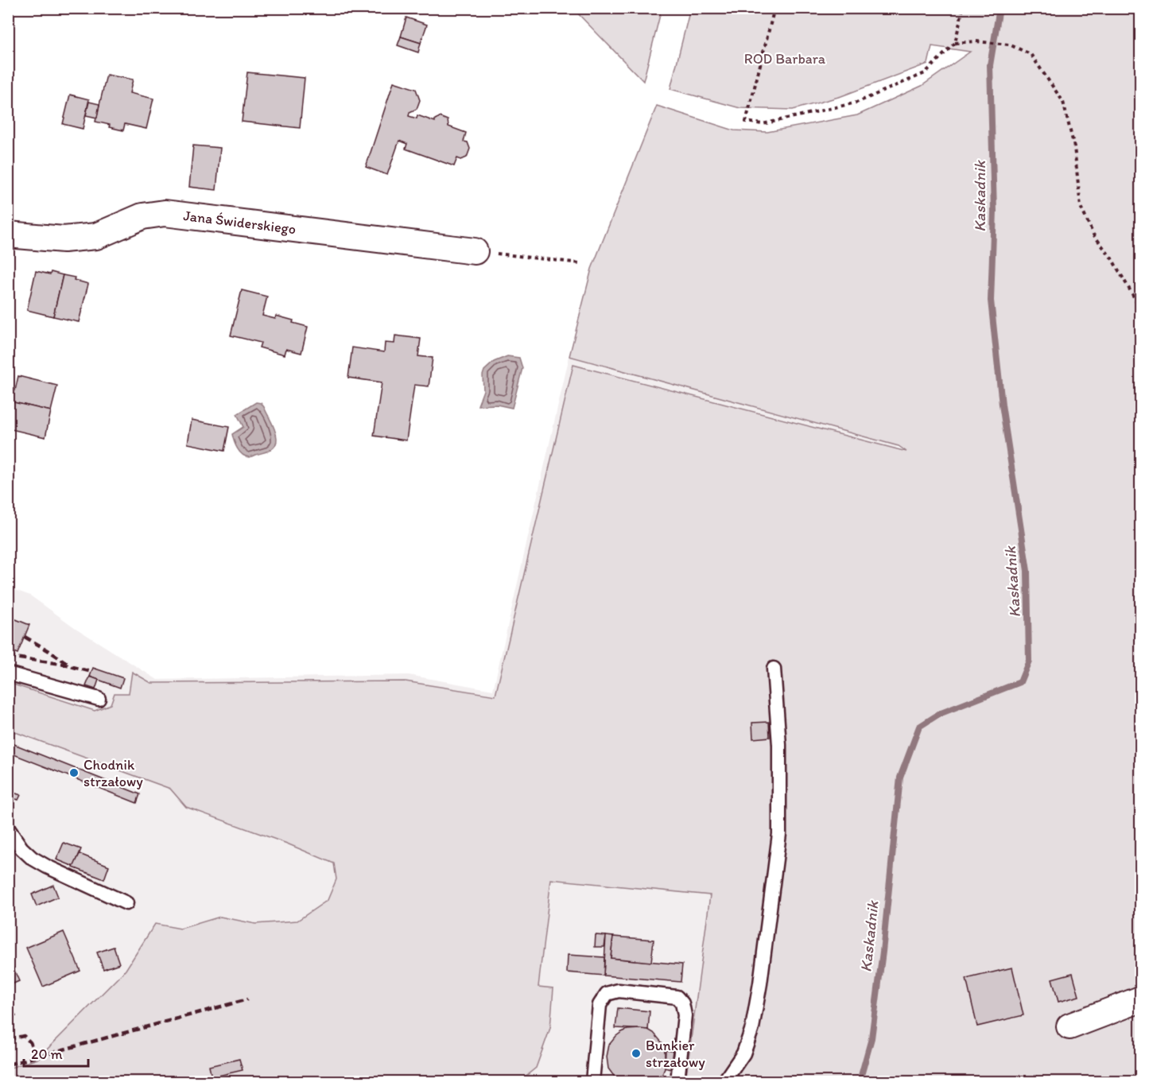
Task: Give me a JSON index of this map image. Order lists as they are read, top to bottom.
{
  "streets": {
    "street": ["Jana Świderskiego"]
  },
  "water": ["Kaskadnik"],
  "parks": ["ROD Barbara"],
  "places": ["Chodnik strzałowy", "Bunkier strzałowy"],
  "scale_bar": "20 m"
}
